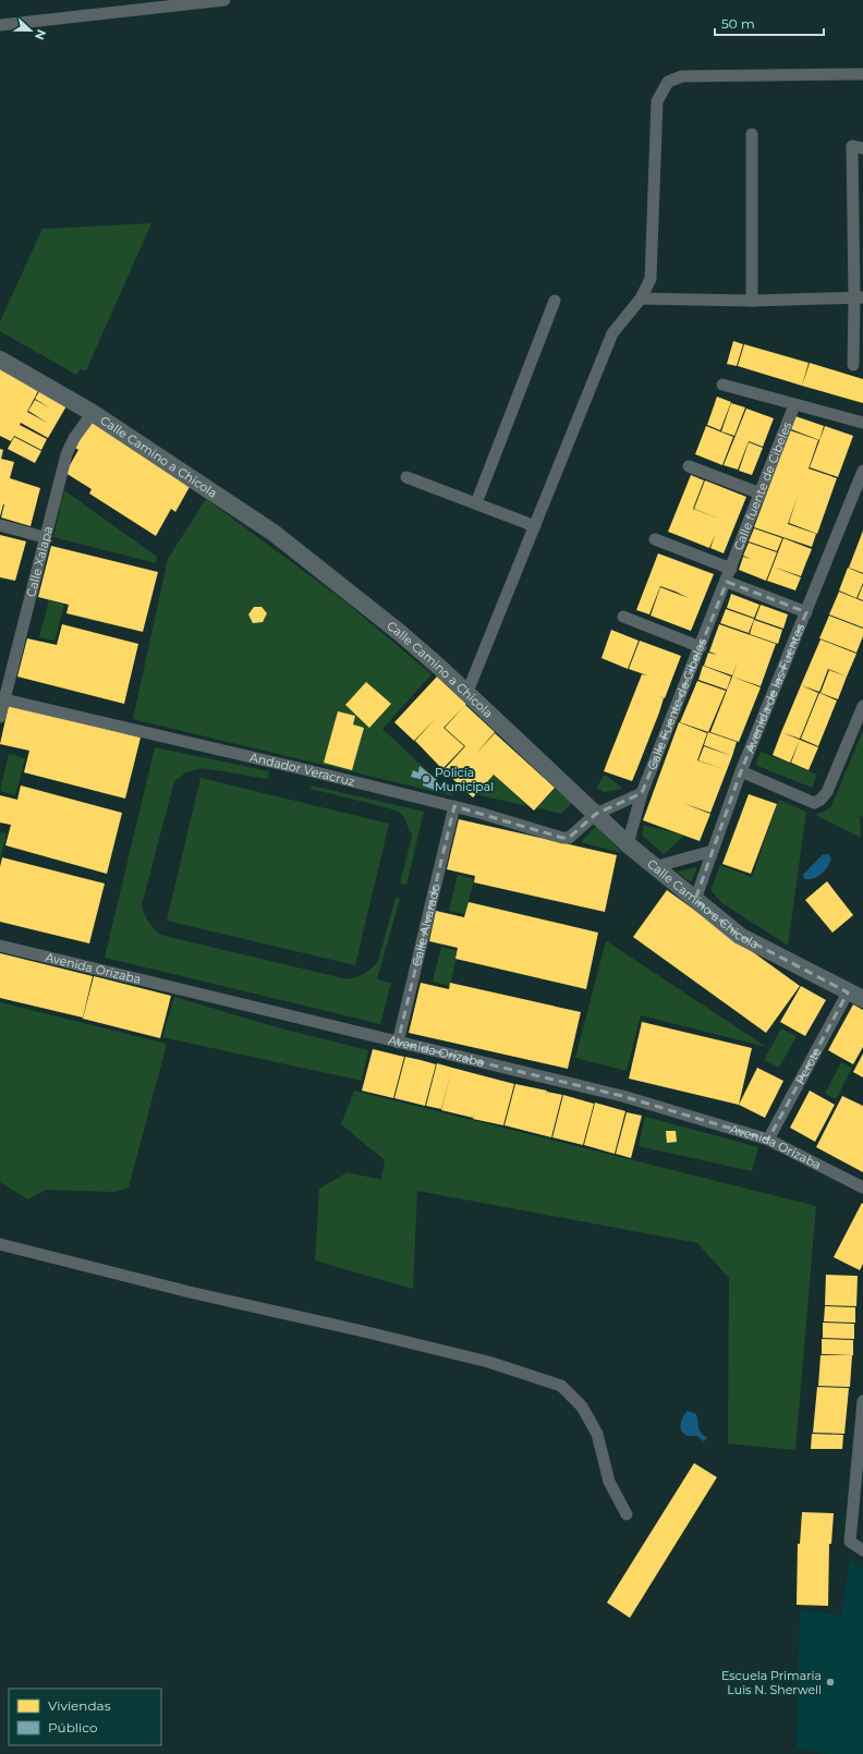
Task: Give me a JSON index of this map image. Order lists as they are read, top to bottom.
{
  "streets": {
    "street": [
      "Calle Camino a Chicola",
      "Calle fuente de Cibeles",
      "Calle Xalapa",
      "Avenida de las Fuentes",
      "Calle Fuente de Cibeles",
      "Andador Veracruz",
      "Calle Alvarado",
      "Avenida Orizaba",
      "Perote"
    ]
  },
  "crossings": [
    ["Calle Camino a Chicola", "Calle Xalapa"],
    ["Calle Camino a Chicola", "Avenida de las Fuentes"],
    ["Calle Camino a Chicola", "Calle Fuente de Cibeles"],
    ["Calle Camino a Chicola", "Andador Veracruz"],
    ["Calle Camino a Chicola", "Perote"],
    ["Calle fuente de Cibeles", "Calle Fuente de Cibeles"],
    ["Calle Xalapa", "Andador Veracruz"],
    ["Andador Veracruz", "Calle Alvarado"],
    ["Calle Alvarado", "Avenida Orizaba"],
    ["Avenida Orizaba", "Perote"]
  ],
  "places": ["Policía Municipal", "Escuela Primaria Luis N. Sherwell"],
  "legend": ["Viviendas", "Público"],
  "scale_bar": "50 m",
  "north": "right"
}
